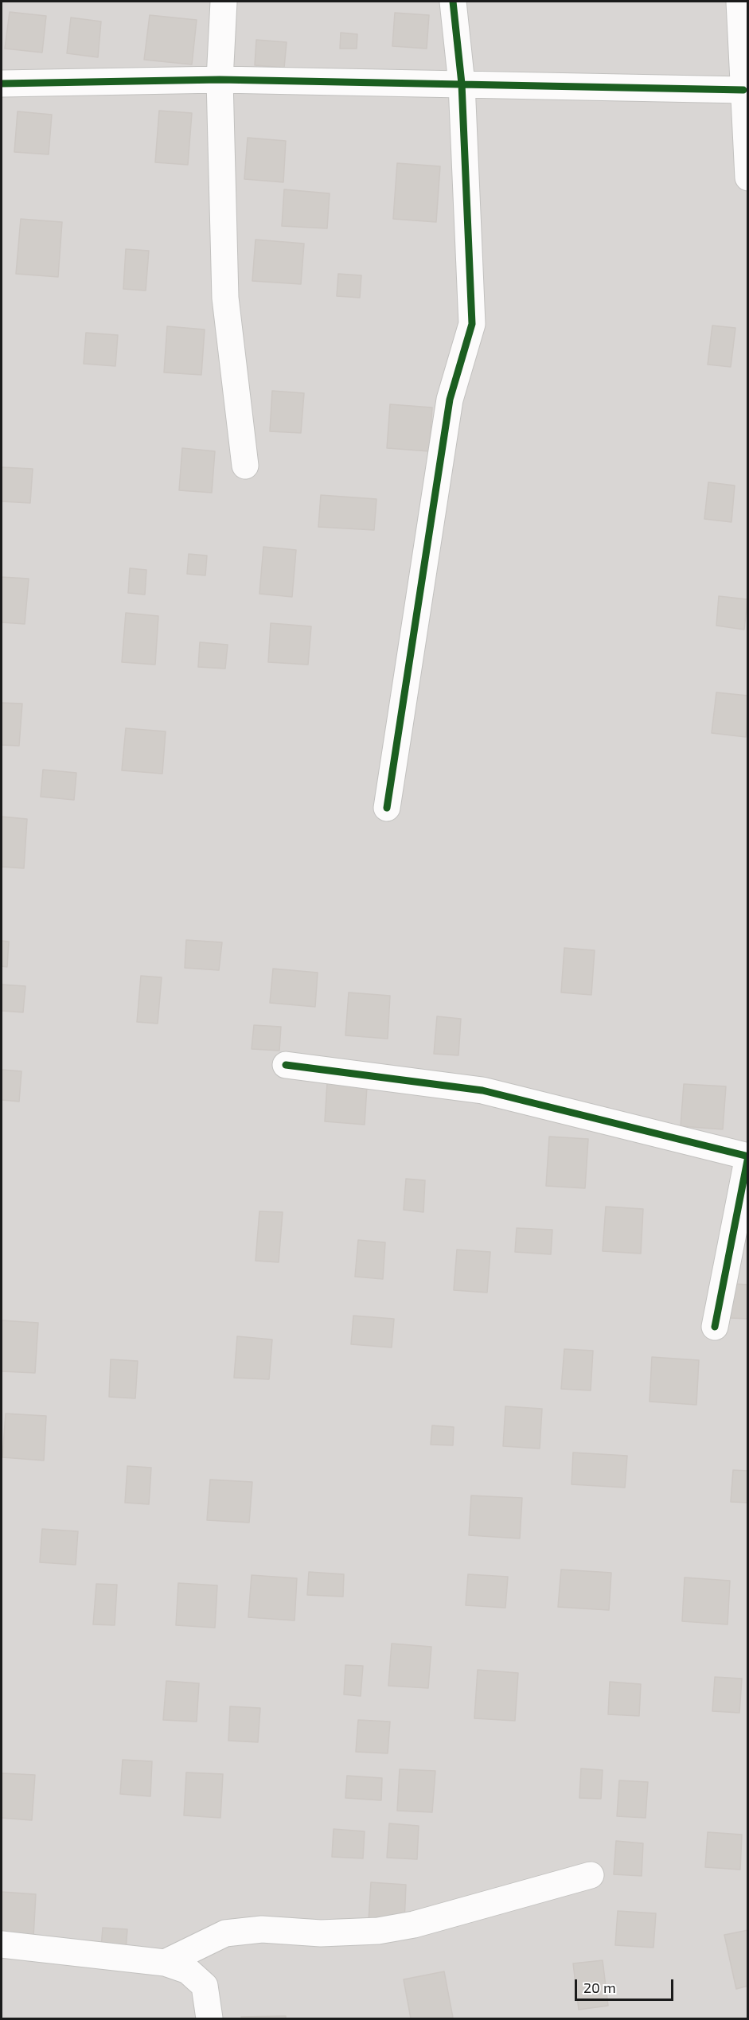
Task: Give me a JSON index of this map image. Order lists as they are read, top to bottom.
{
  "scale_bar": "20 m"
}
